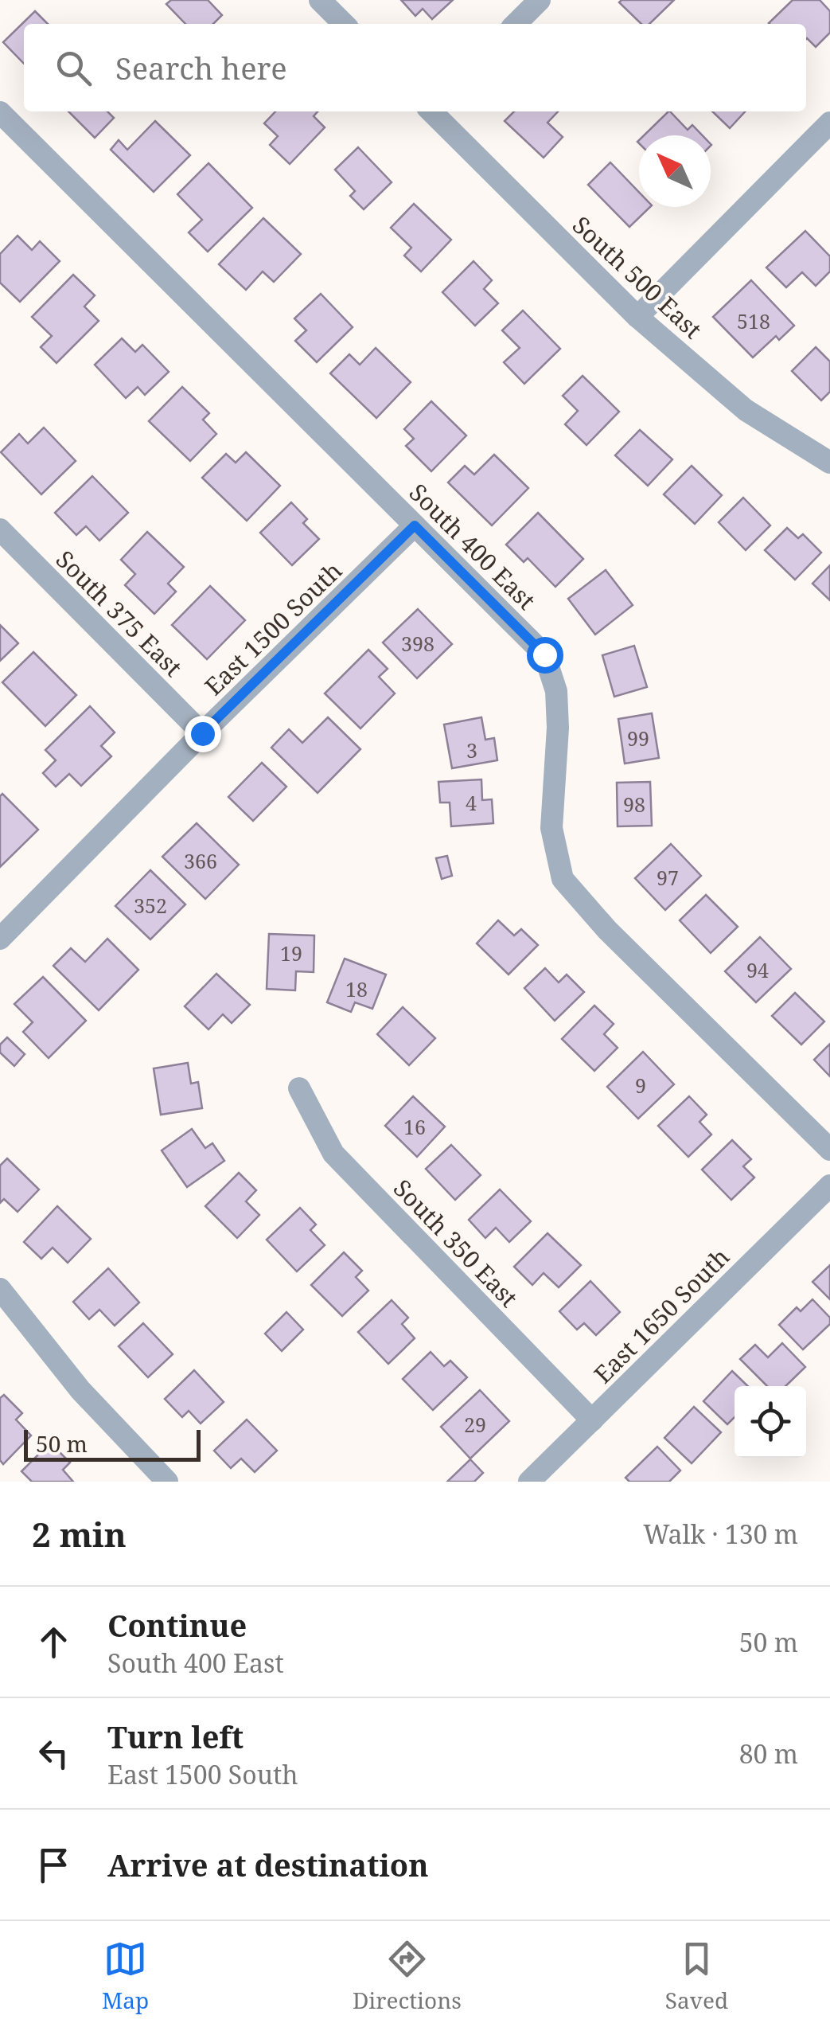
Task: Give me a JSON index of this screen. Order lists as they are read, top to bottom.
{
  "streets": {
    "street": [
      "South 500 East",
      "South 400 East",
      "South 375 East",
      "East 1500 South",
      "South 350 East",
      "East 1650 South"
    ]
  },
  "crossings": [
    ["South 400 East", "East 1500 South"],
    ["South 375 East", "East 1500 South"],
    ["South 350 East", "East 1650 South"]
  ],
  "house_numbers": [
    "518",
    "398",
    "99",
    "3",
    "4",
    "98",
    "366",
    "97",
    "352",
    "19",
    "94",
    "18",
    "9",
    "16",
    "29"
  ],
  "scale_bar": "50 m",
  "north": "top left",
  "page": {
    "search": "Search here",
    "scale": "50 m",
    "heading": ["2 min", "Walk · 130 m"],
    "list": [
      ["Continue", "South 400 East", "50 m"],
      ["Turn left", "East 1500 South", "80 m"],
      "Arrive at destination"
    ],
    "nav": ["Map", "Directions", "Saved"]
  }
}
